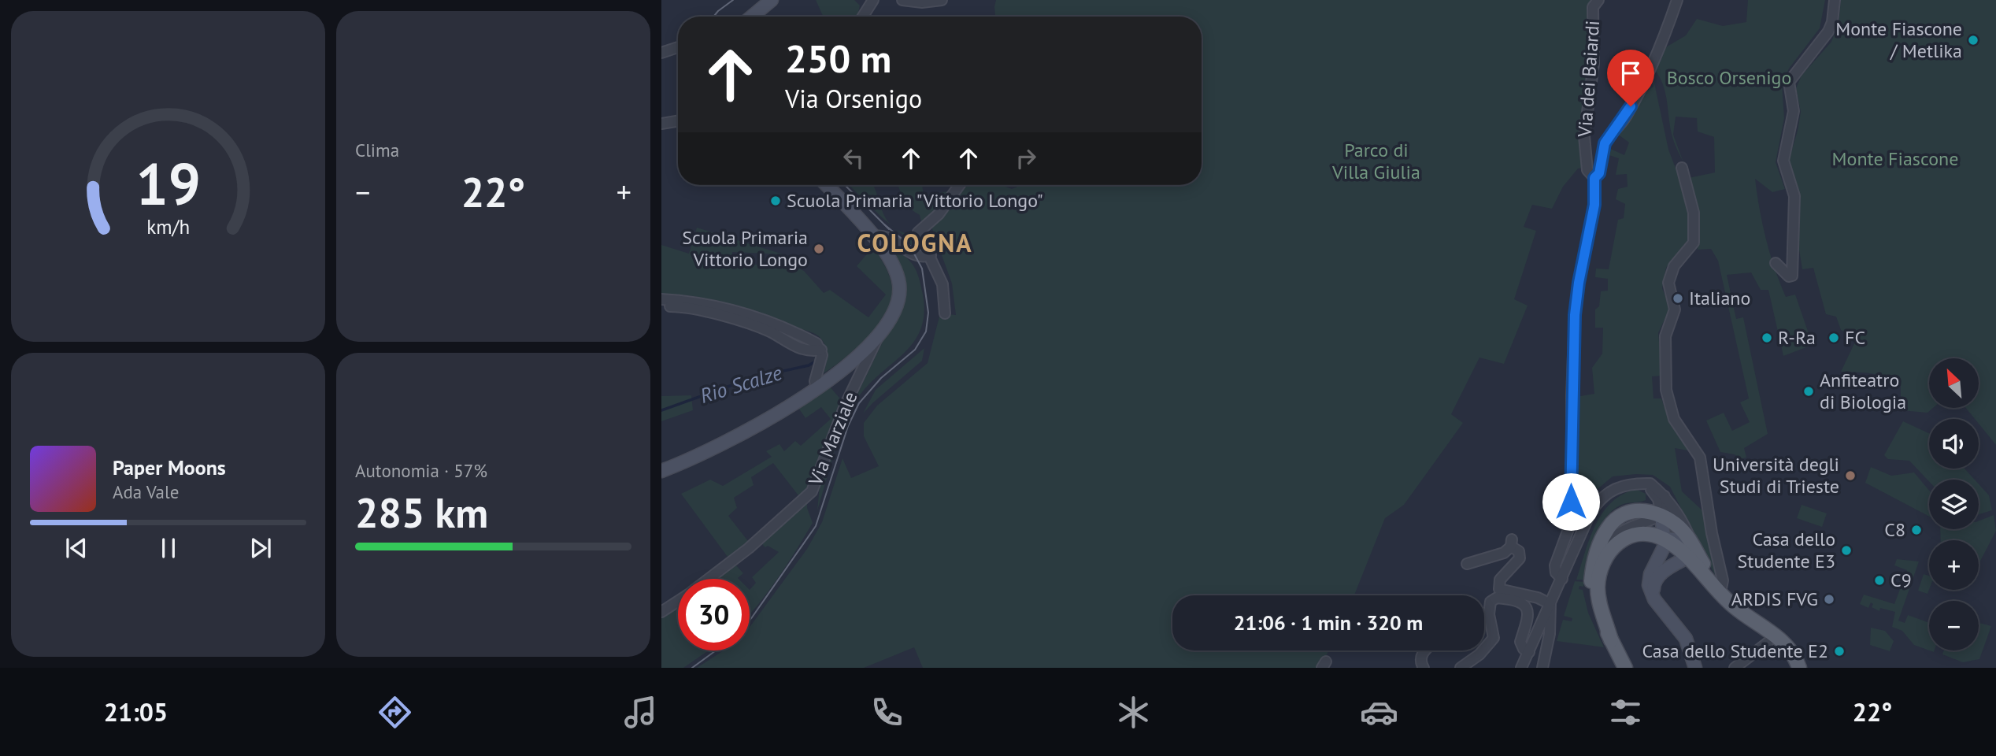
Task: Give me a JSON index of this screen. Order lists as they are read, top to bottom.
{
  "streets": {
    "street": ["Via dei Baiardi", "Via Marziale"]
  },
  "districts": ["COLOGNA"],
  "water": ["Rio Scalze"],
  "parks": ["Bosco Orsenigo", "Parco di Villa Giulia", "Monte Fiascone"],
  "places": [
    "Monte Fiascone / Metlika",
    "Scuola Primaria \"Vittorio Longo\"",
    "Scuola Primaria Vittorio Longo",
    "Italiano",
    "R-Ra",
    "FC",
    "Anfiteatro di Biologia",
    "Università degli Studi di Trieste",
    "C8",
    "Casa dello Studente E3",
    "C9",
    "ARDIS FVG",
    "Casa dello Studente E2"
  ],
  "north": "top left",
  "page": {
    "tile": [
      "Clima",
      ["Autonomia · 57%", "285 km"]
    ],
    "turn": ["250 m", "Via Orsenigo"],
    "heat": ["−", "22°", "+"],
    "map_buttons": ["+", "−"],
    "song": ["Paper Moons", "Ada Vale"],
    "limit": "30",
    "trip": "21:06 · 1 min · 320 m",
    "tabs": ["21:05", "22°"],
    "gauge": ["19", "km/h"]
  }
}
